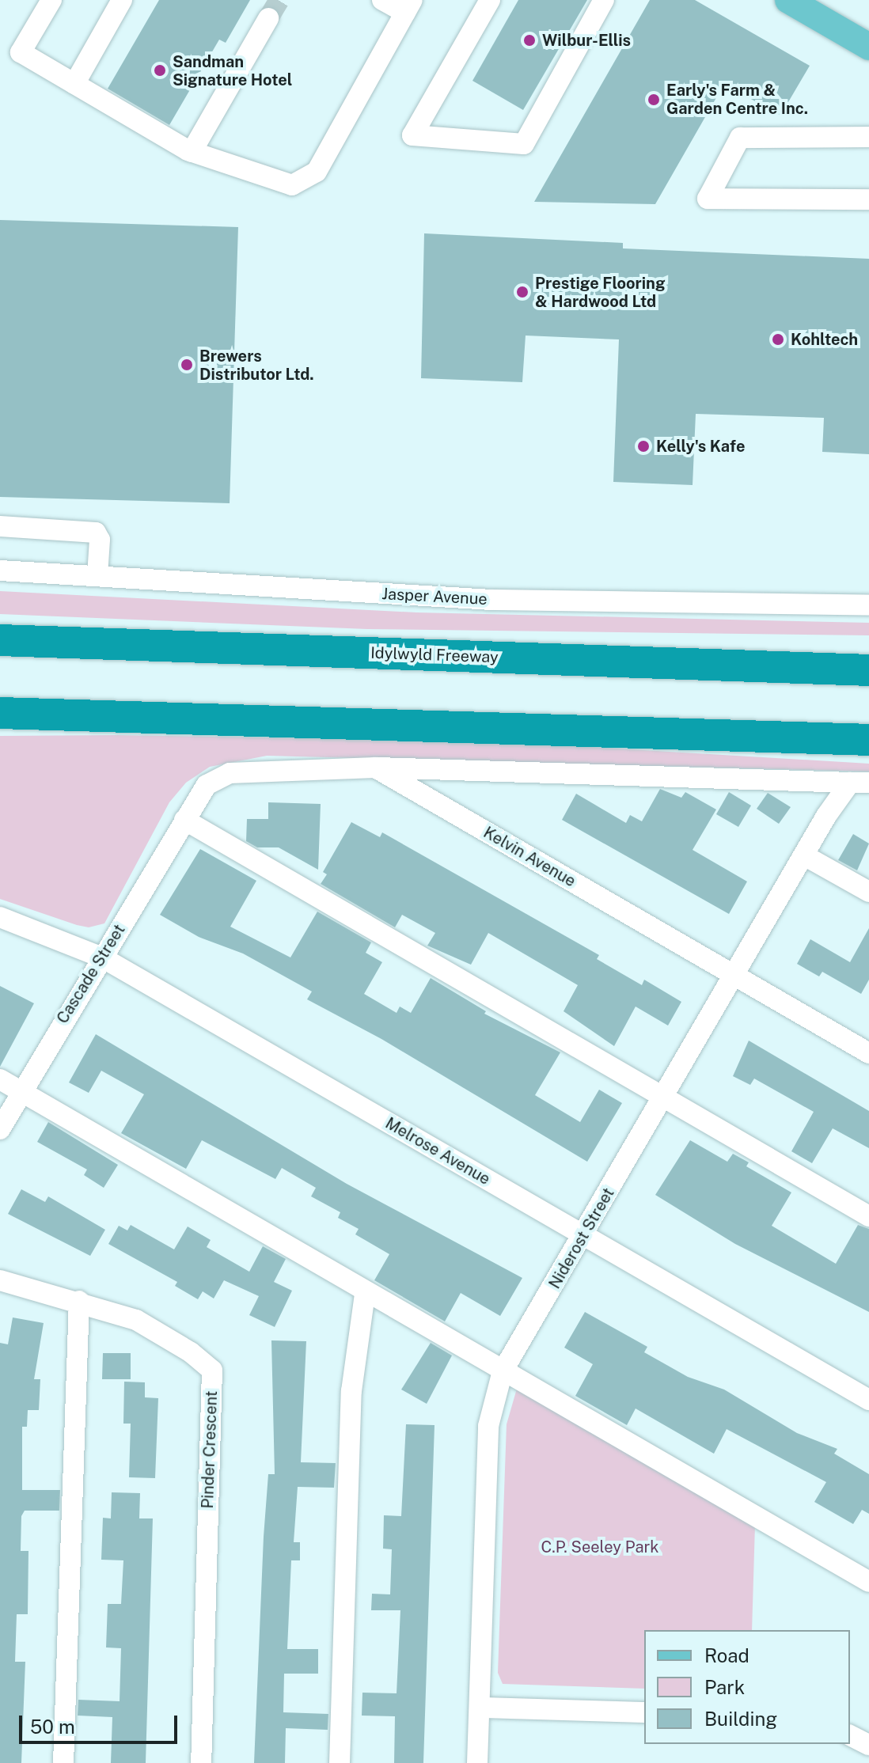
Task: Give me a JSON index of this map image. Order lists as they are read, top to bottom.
{
  "streets": {
    "highway": ["Idylwyld Freeway"],
    "street": [
      "Jasper Avenue",
      "Kelvin Avenue",
      "Cascade Street",
      "Melrose Avenue",
      "Niderost Street",
      "Pinder Crescent"
    ]
  },
  "crossings": [
    ["Kelvin Avenue", "Niderost Street"],
    ["Cascade Street", "Melrose Avenue"],
    ["Melrose Avenue", "Niderost Street"]
  ],
  "parks": ["C.P. Seeley Park"],
  "places": [
    "Wilbur-Ellis",
    "Sandman Signature Hotel",
    "Early's Farm & Garden Centre Inc.",
    "Prestige Flooring & Hardwood Ltd",
    "Kohltech",
    "Brewers Distributor Ltd.",
    "Kelly's Kafe"
  ],
  "legend": ["Road", "Park", "Building"],
  "scale_bar": "50 m"
}
